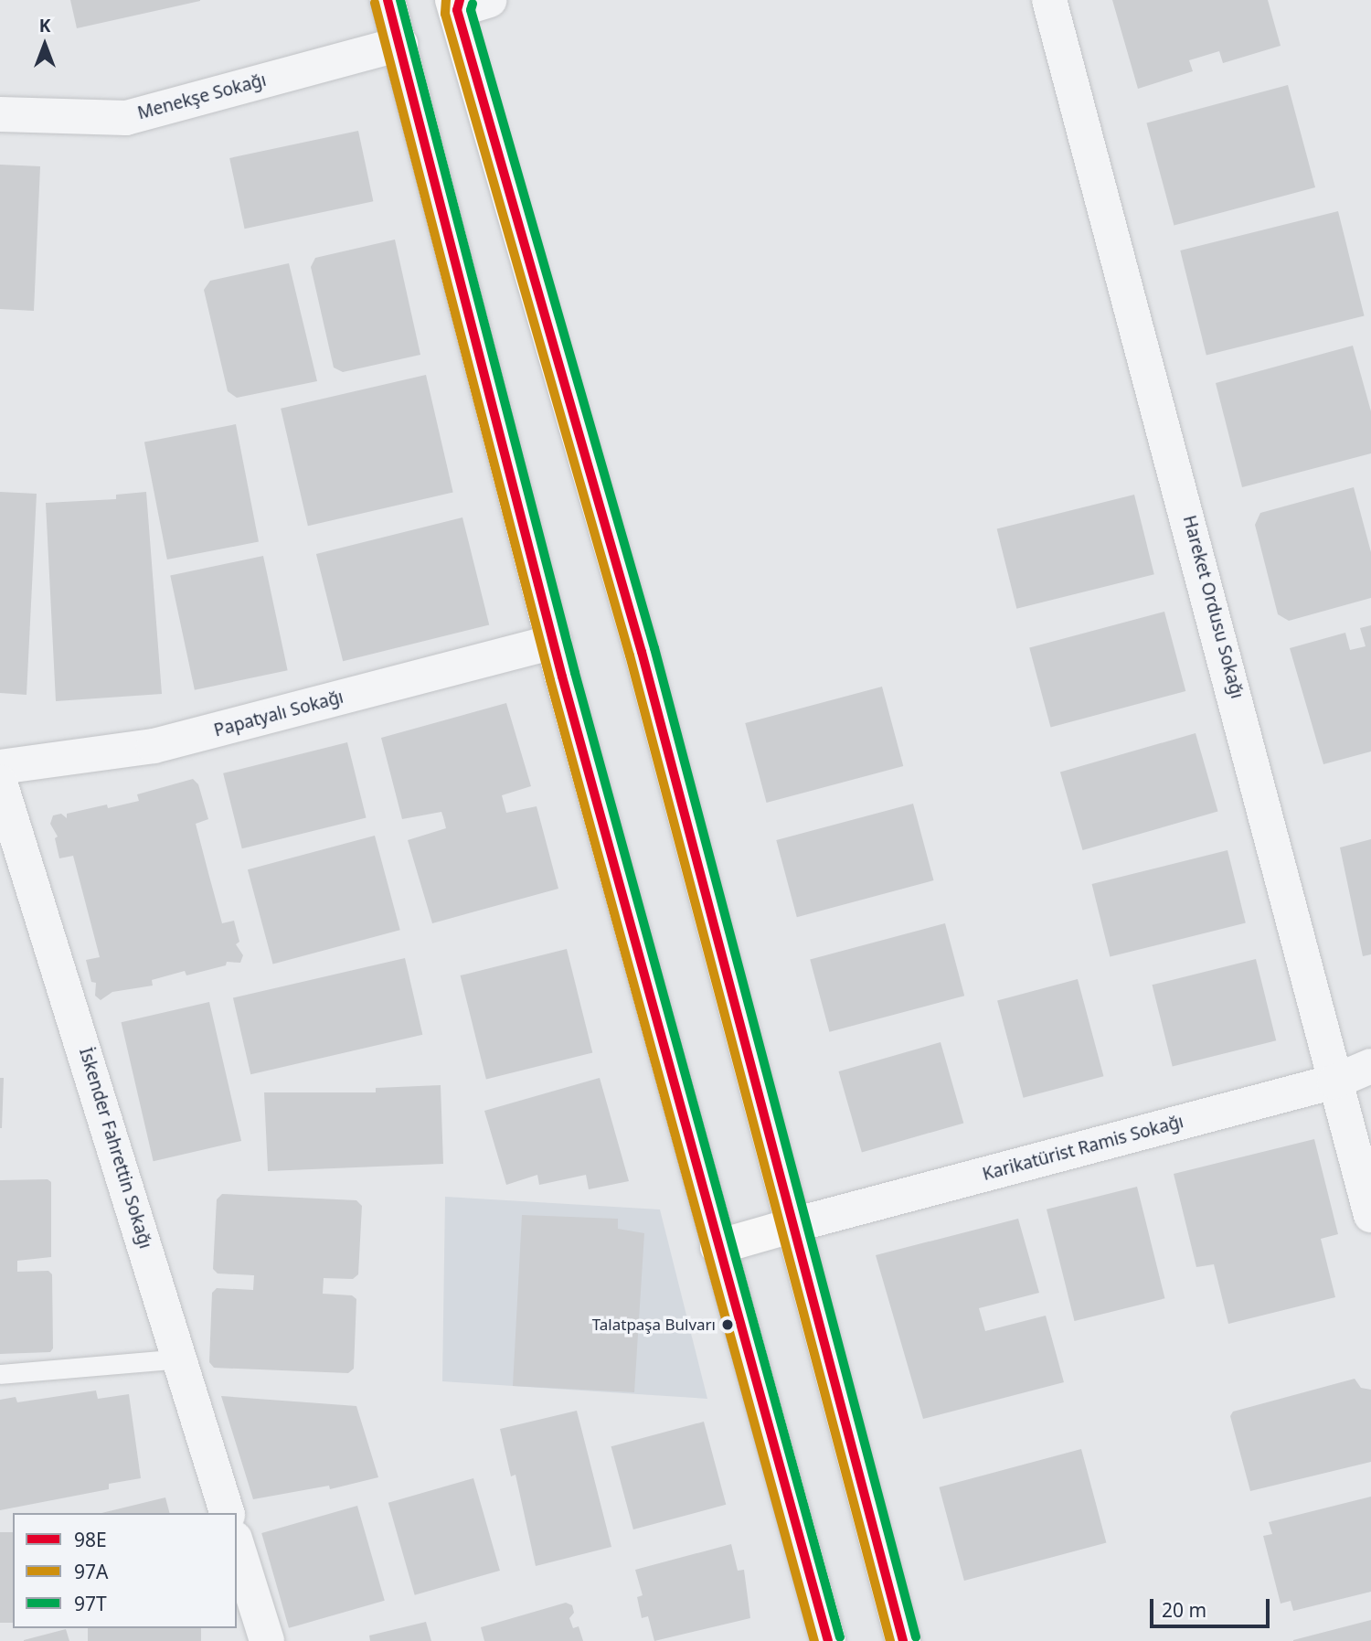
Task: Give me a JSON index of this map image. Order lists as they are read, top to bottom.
{
  "streets": {
    "street": [
      "Menekşe Sokağı",
      "Hareket Ordusu Sokağı",
      "Papatyalı Sokağı",
      "İskender Fahrettin Sokağı",
      "Karikatürist Ramis Sokağı"
    ]
  },
  "crossings": [
    ["Hareket Ordusu Sokağı", "Karikatürist Ramis Sokağı"]
  ],
  "places": ["Talatpaşa Bulvarı"],
  "lines": ["transit line 98E", "transit line 97A", "transit line 97T"],
  "legend": ["98E", "97A", "97T"],
  "scale_bar": "20 m",
  "north": "top"
}
